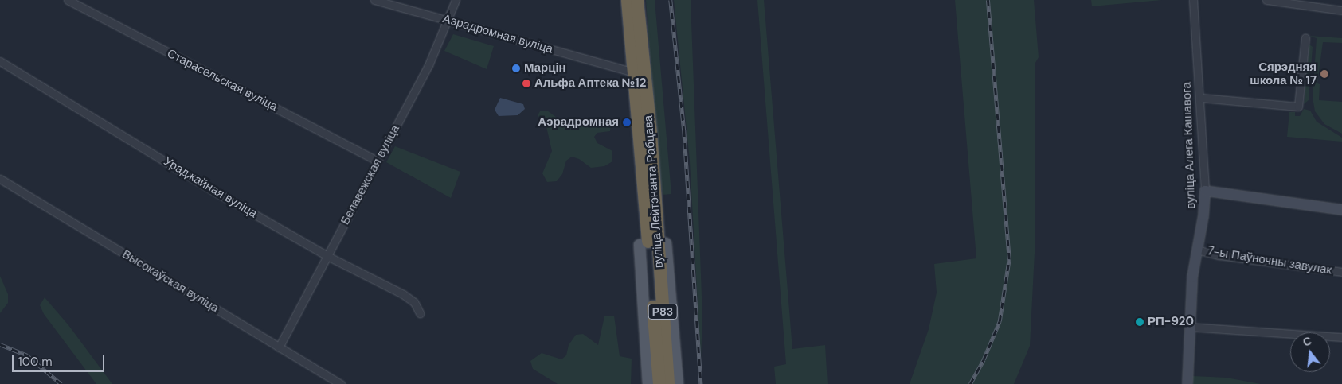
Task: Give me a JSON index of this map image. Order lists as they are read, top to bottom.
{
  "streets": {
    "highway": ["вуліца Лейтэнанта Рабцава", "Р83"],
    "street": [
      "Аэрадромная вуліца",
      "Старасельская вуліца",
      "вуліца Алега Кашавога",
      "Белавежская вуліца",
      "Ураджайная вуліца",
      "7-ы Паўночны завулак",
      "Высокаўская вуліца"
    ]
  },
  "crossings": [
    ["Аэрадромная вуліца", "Белавежская вуліца"],
    ["Аэрадромная вуліца", "вуліца Лейтэнанта Рабцава"],
    ["Старасельская вуліца", "Белавежская вуліца"],
    ["вуліца Алега Кашавога", "7-ы Паўночны завулак"],
    ["Белавежская вуліца", "Ураджайная вуліца"],
    ["Белавежская вуліца", "Высокаўская вуліца"]
  ],
  "places": [
    "Марцін",
    "Сярэдняя школа № 17",
    "Альфа Аптека №12",
    "Аэрадромная",
    "РП-920"
  ],
  "scale_bar": "100 m",
  "north": "top"
}
